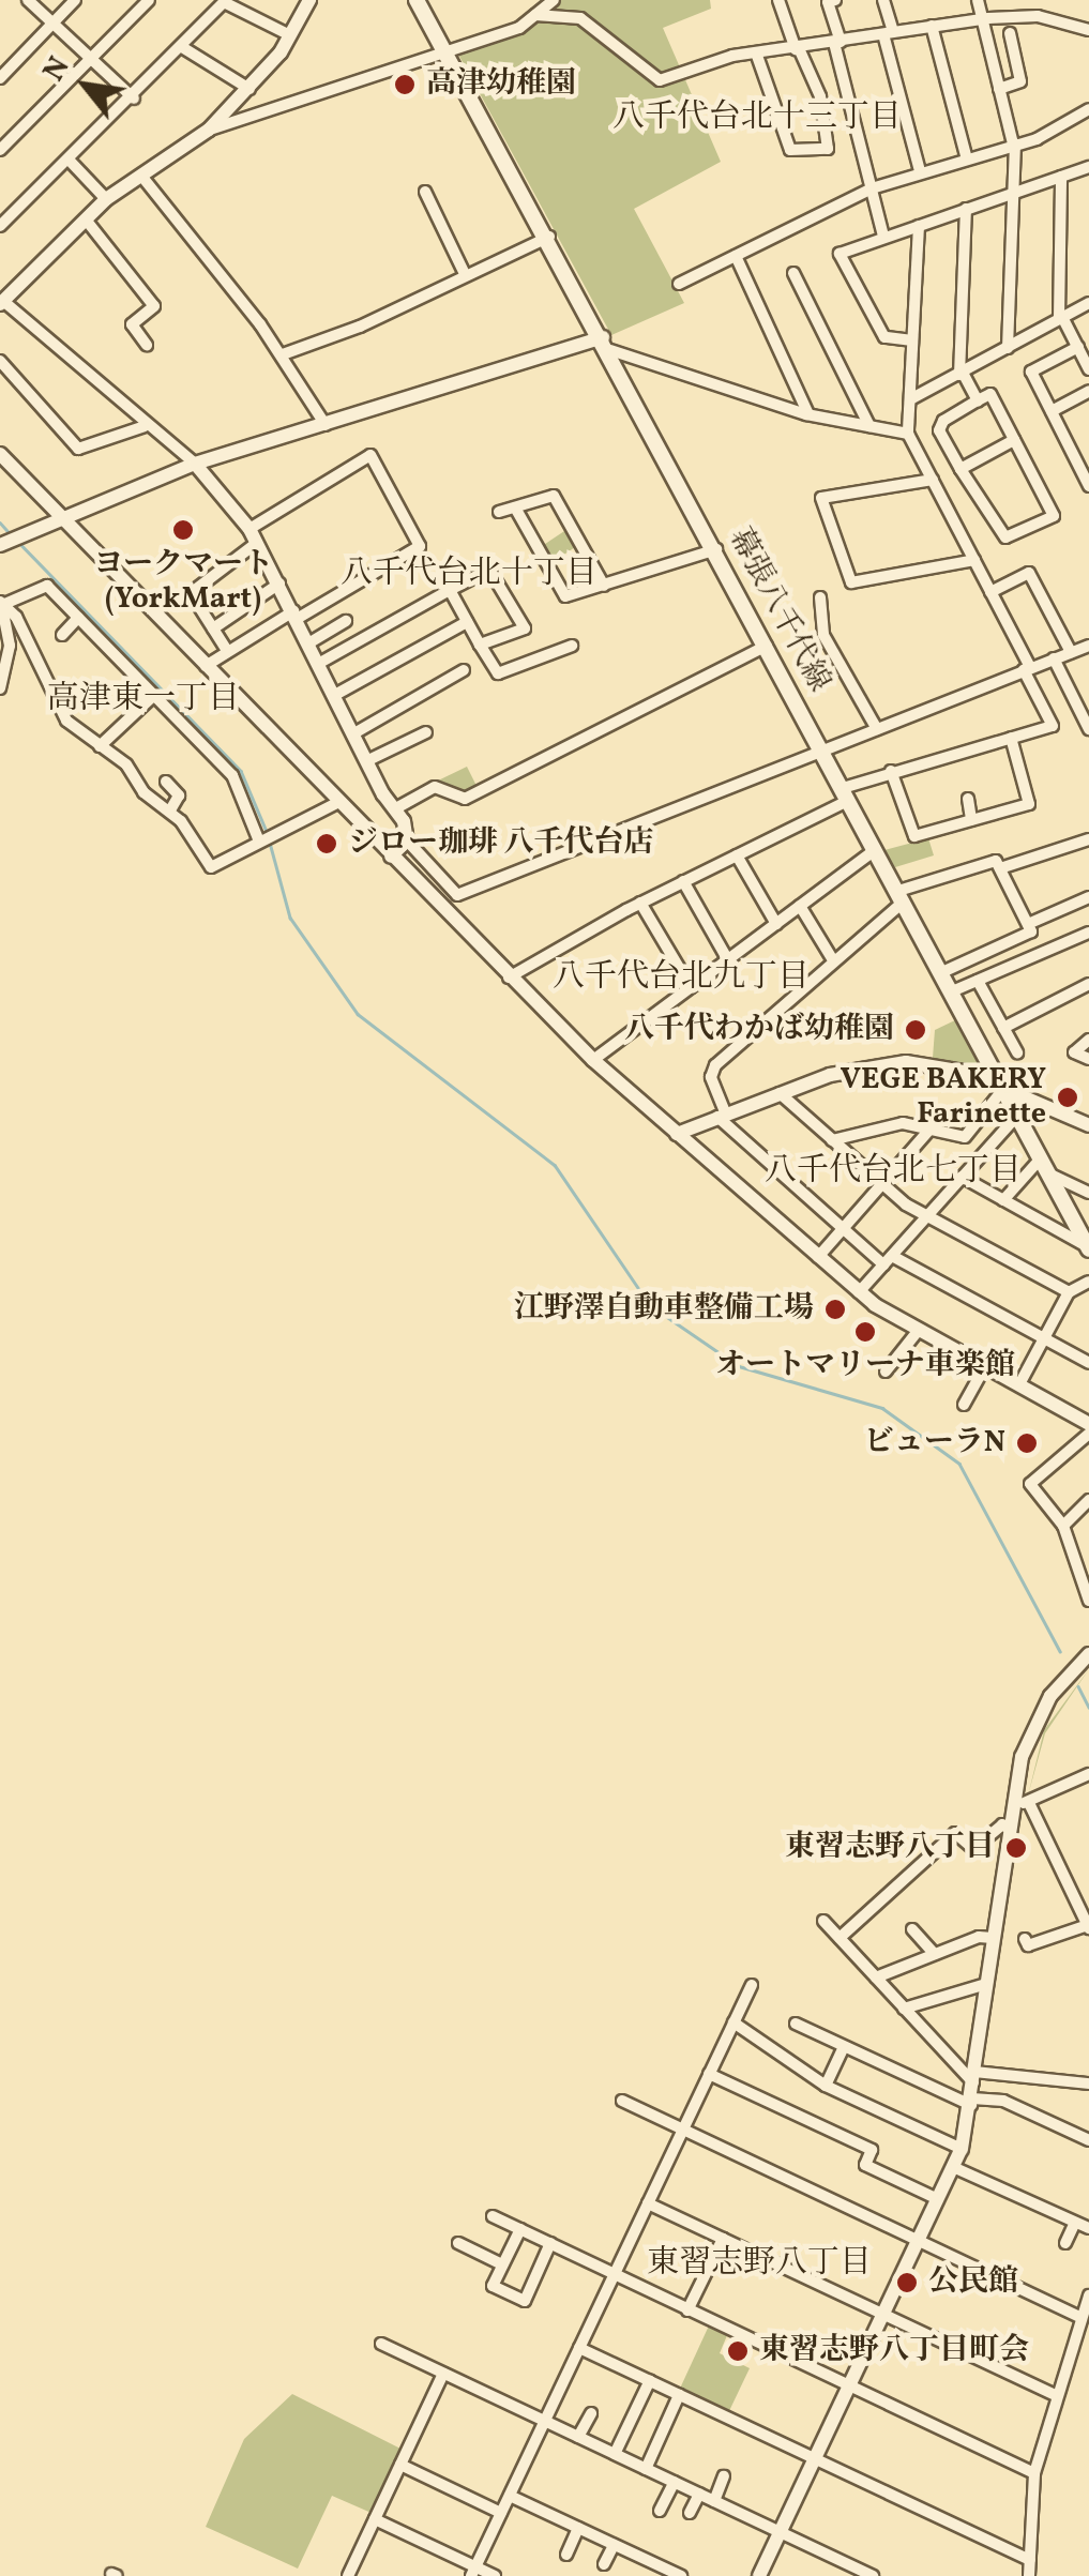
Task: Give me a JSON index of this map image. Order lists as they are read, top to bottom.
{
  "streets": {
    "main road": ["幕張八千代線"]
  },
  "districts": [
    "八千代台北十三丁目",
    "八千代台北十丁目",
    "高津東一丁目",
    "八千代台北九丁目",
    "八千代台北七丁目",
    "東習志野八丁目"
  ],
  "places": [
    "高津幼稚園",
    "ヨークマート (YorkMart)",
    "ジロー珈琲 八千代台店",
    "八千代わかば幼稚園",
    "VEGE BAKERY Farinette",
    "江野澤自動車整備工場",
    "オートマリーナ車楽館",
    "ビューラN",
    "東習志野八丁目",
    "公民館",
    "東習志野八丁目町会"
  ],
  "north": "top left"
}
